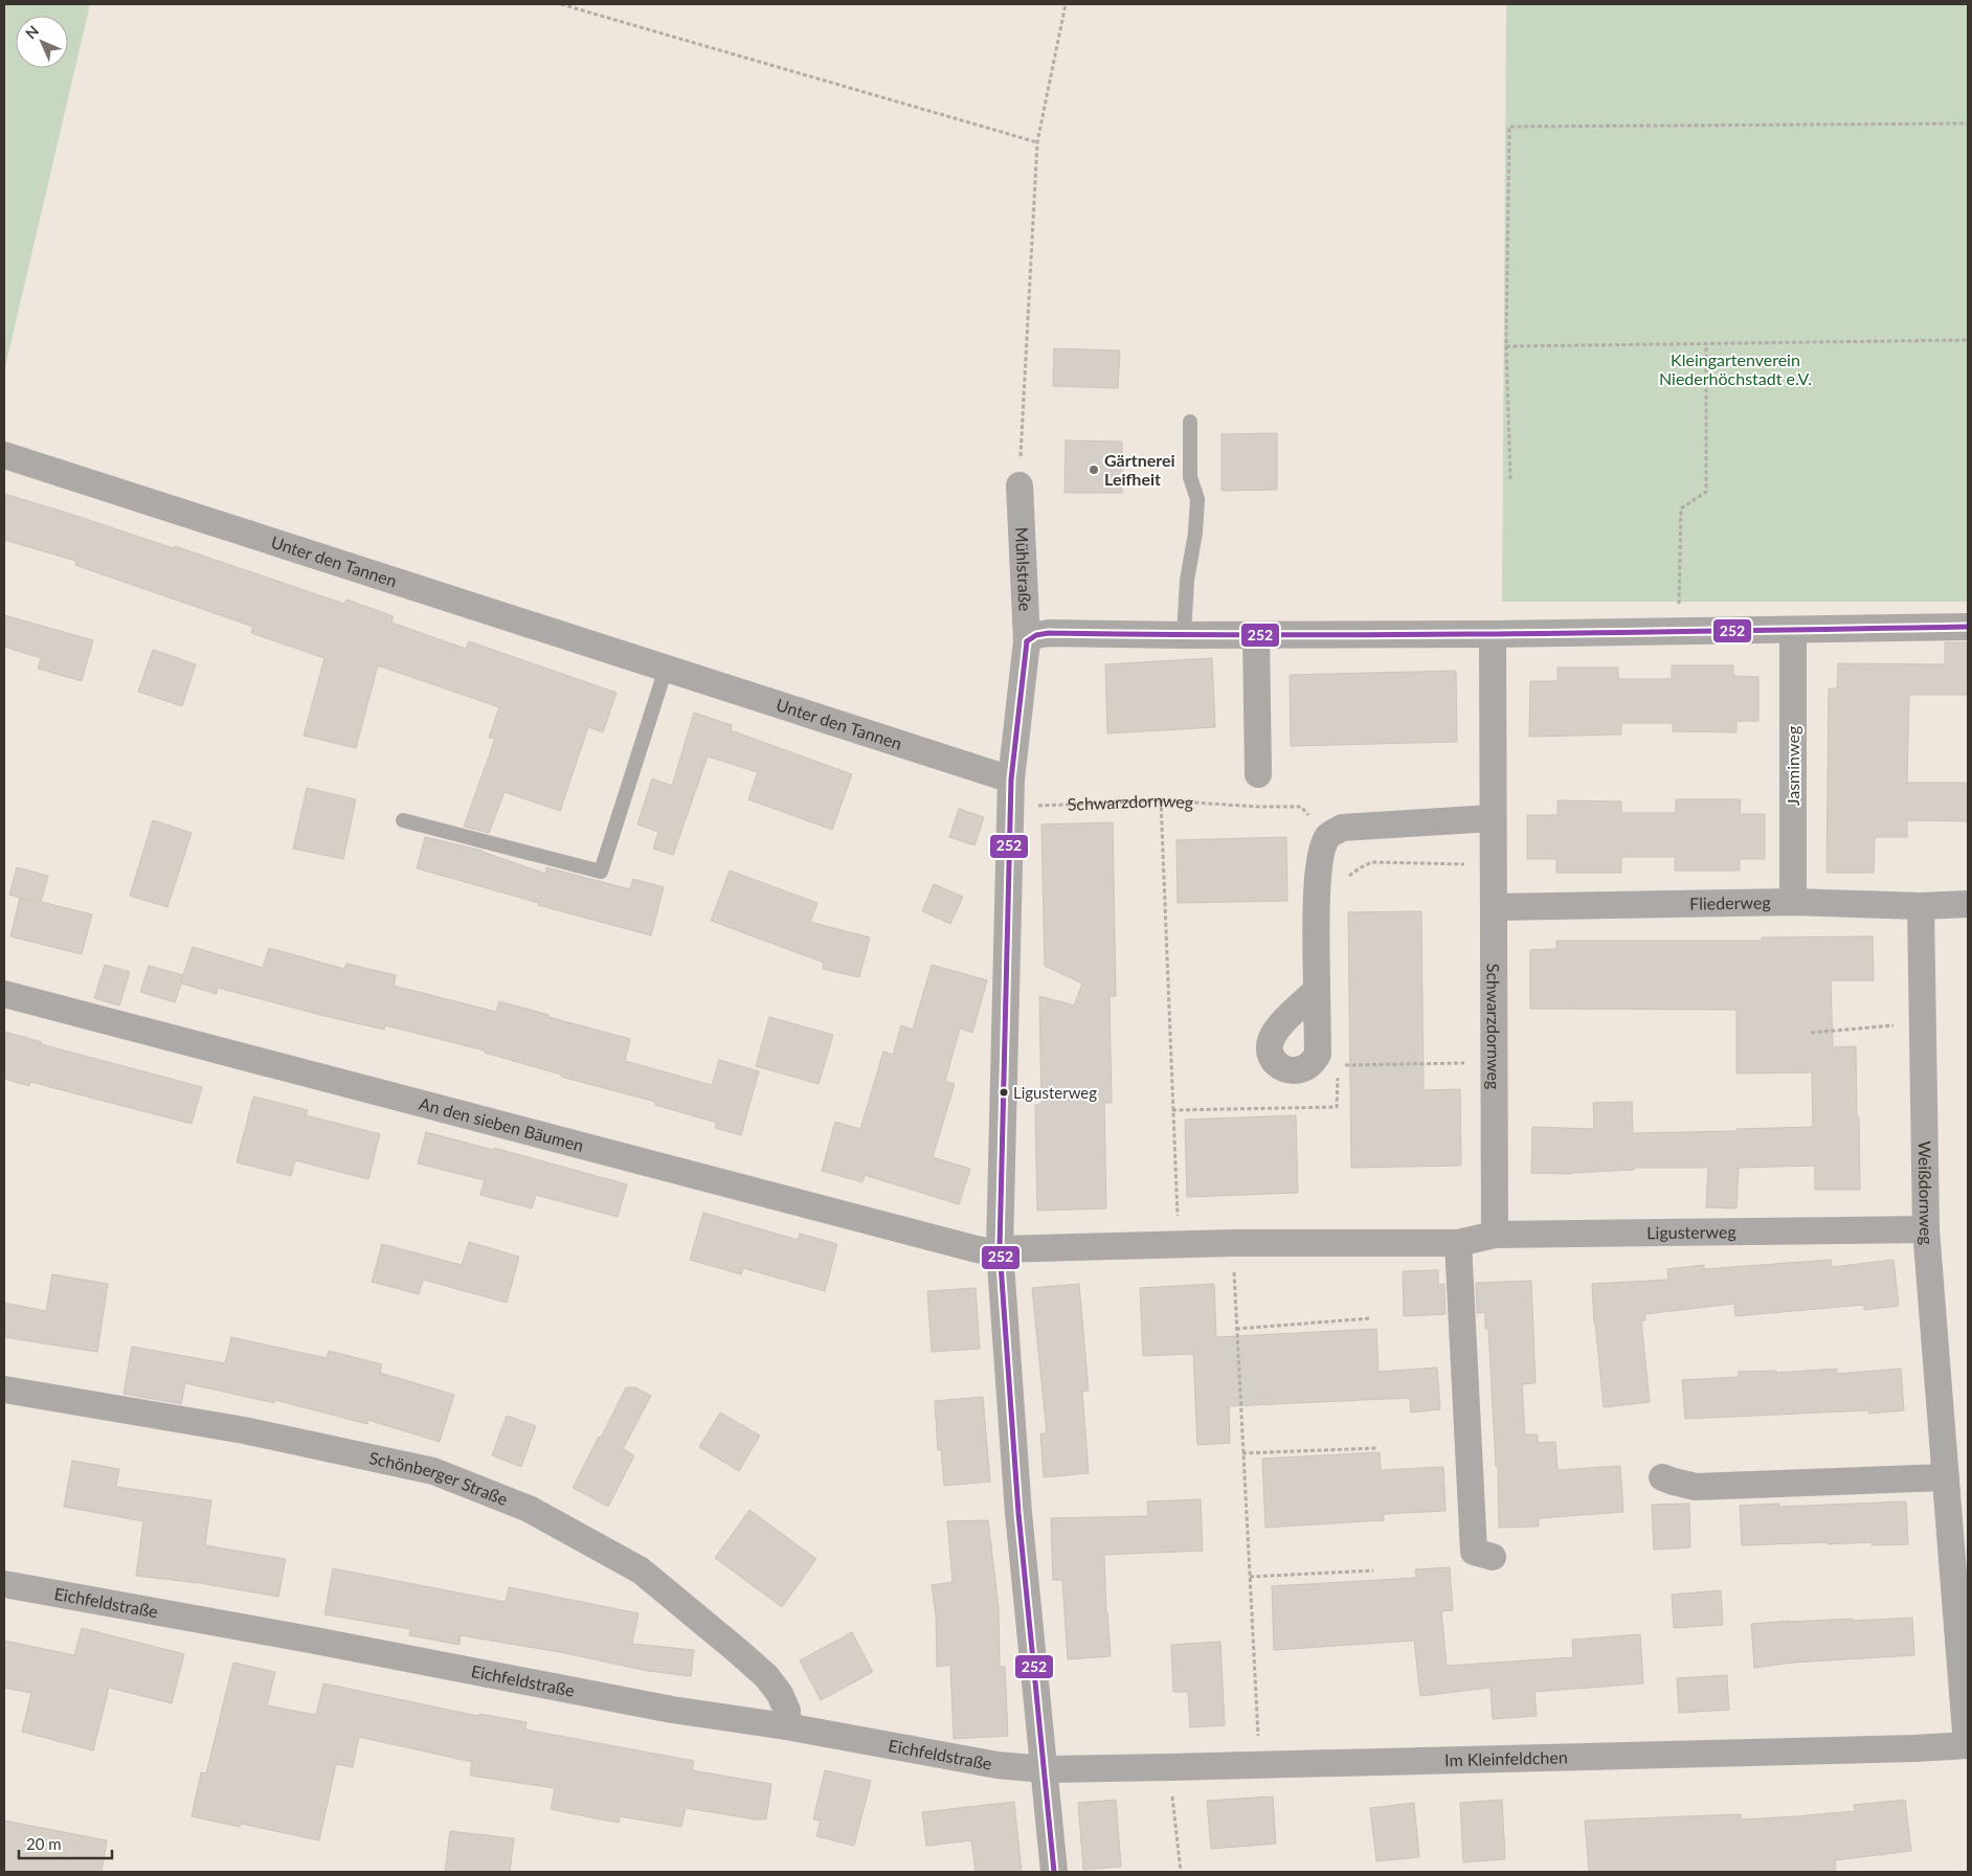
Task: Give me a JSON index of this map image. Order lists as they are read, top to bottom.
{
  "streets": {
    "street": [
      "Unter den Tannen",
      "Mühlstraße",
      "Jasminweg",
      "Schwarzdornweg",
      "Fliederweg",
      "An den sieben Bäumen",
      "Weißdornweg",
      "Ligusterweg",
      "Schönberger Straße",
      "Eichfeldstraße",
      "Im Kleinfeldchen"
    ]
  },
  "crossings": [
    ["Unter den Tannen", "Mühlstraße"],
    ["Mühlstraße", "Schwarzdornweg"],
    ["Mühlstraße", "An den sieben Bäumen"],
    ["Mühlstraße", "Ligusterweg"],
    ["Mühlstraße", "Eichfeldstraße"],
    ["Mühlstraße", "Im Kleinfeldchen"],
    ["Jasminweg", "Fliederweg"],
    ["Schwarzdornweg", "Fliederweg"],
    ["Schwarzdornweg", "Ligusterweg"],
    ["Fliederweg", "Weißdornweg"],
    ["An den sieben Bäumen", "Ligusterweg"],
    ["Weißdornweg", "Ligusterweg"],
    ["Weißdornweg", "Im Kleinfeldchen"],
    ["Schönberger Straße", "Eichfeldstraße"],
    ["Eichfeldstraße", "Im Kleinfeldchen"]
  ],
  "parks": ["Kleingartenverein Niederhöchstadt e.V."],
  "places": ["Gärtnerei Leifheit", "Ligusterweg"],
  "lines": ["transit line 252"],
  "scale_bar": "20 m",
  "north": "top left"
}
